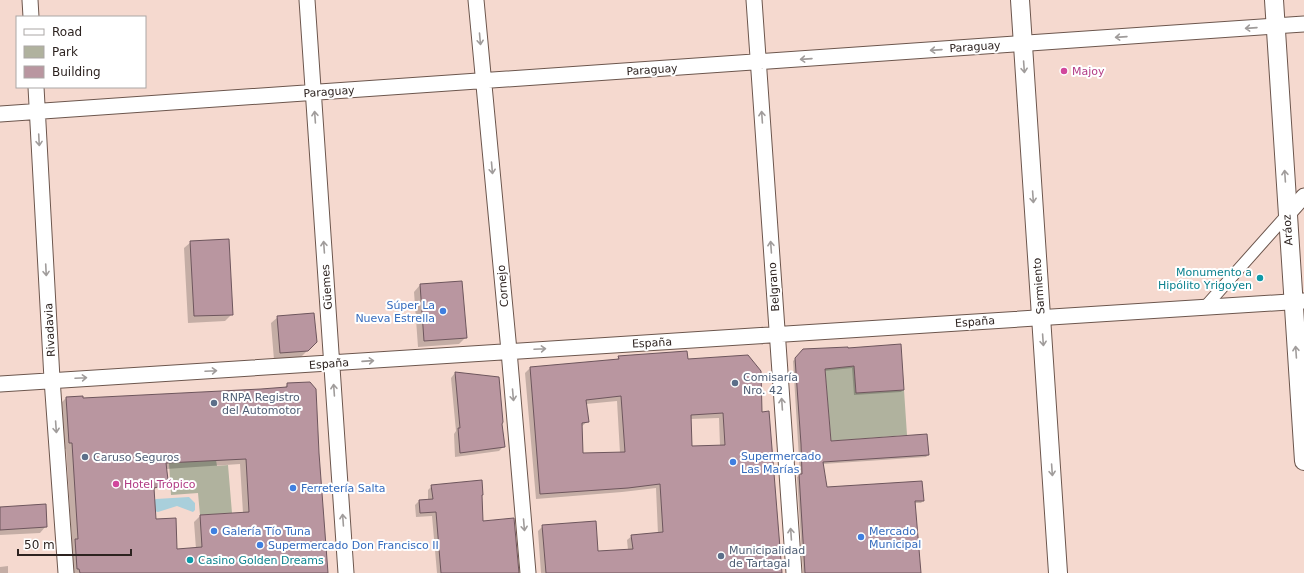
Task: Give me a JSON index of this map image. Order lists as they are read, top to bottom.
{
  "streets": {
    "street": [
      "Paraguay",
      "Aráoz",
      "Cornejo",
      "Sarmiento",
      "Güemes",
      "Belgrano",
      "España",
      "Rivadavia"
    ]
  },
  "crossings": [
    ["Paraguay", "Aráoz"],
    ["Paraguay", "Cornejo"],
    ["Paraguay", "Sarmiento"],
    ["Paraguay", "Güemes"],
    ["Paraguay", "Belgrano"],
    ["Paraguay", "Rivadavia"],
    ["Aráoz", "España"],
    ["Cornejo", "España"],
    ["Sarmiento", "España"],
    ["Güemes", "España"],
    ["Belgrano", "España"],
    ["España", "Rivadavia"]
  ],
  "one_way": [
    "Paraguay",
    "Aráoz",
    "Cornejo",
    "Sarmiento",
    "Güemes",
    "Belgrano",
    "España",
    "Rivadavia"
  ],
  "places": [
    "Majoy",
    "Monumento a Hipólito Yrigoyen",
    "Súper La Nueva Estrella",
    "Comisaría Nro. 42",
    "RNPA Registro del Automotor",
    "Caruso Seguros",
    "Supermercado Las Marías",
    "Hotel Trópico",
    "Ferretería Salta",
    "Galería Tío Tuna",
    "Mercado Municipal",
    "Supermercado Don Francisco II",
    "Municipalidad de Tartagal",
    "Casino Golden Dreams"
  ],
  "legend": ["Road", "Park", "Building"],
  "scale_bar": "50 m"
}
